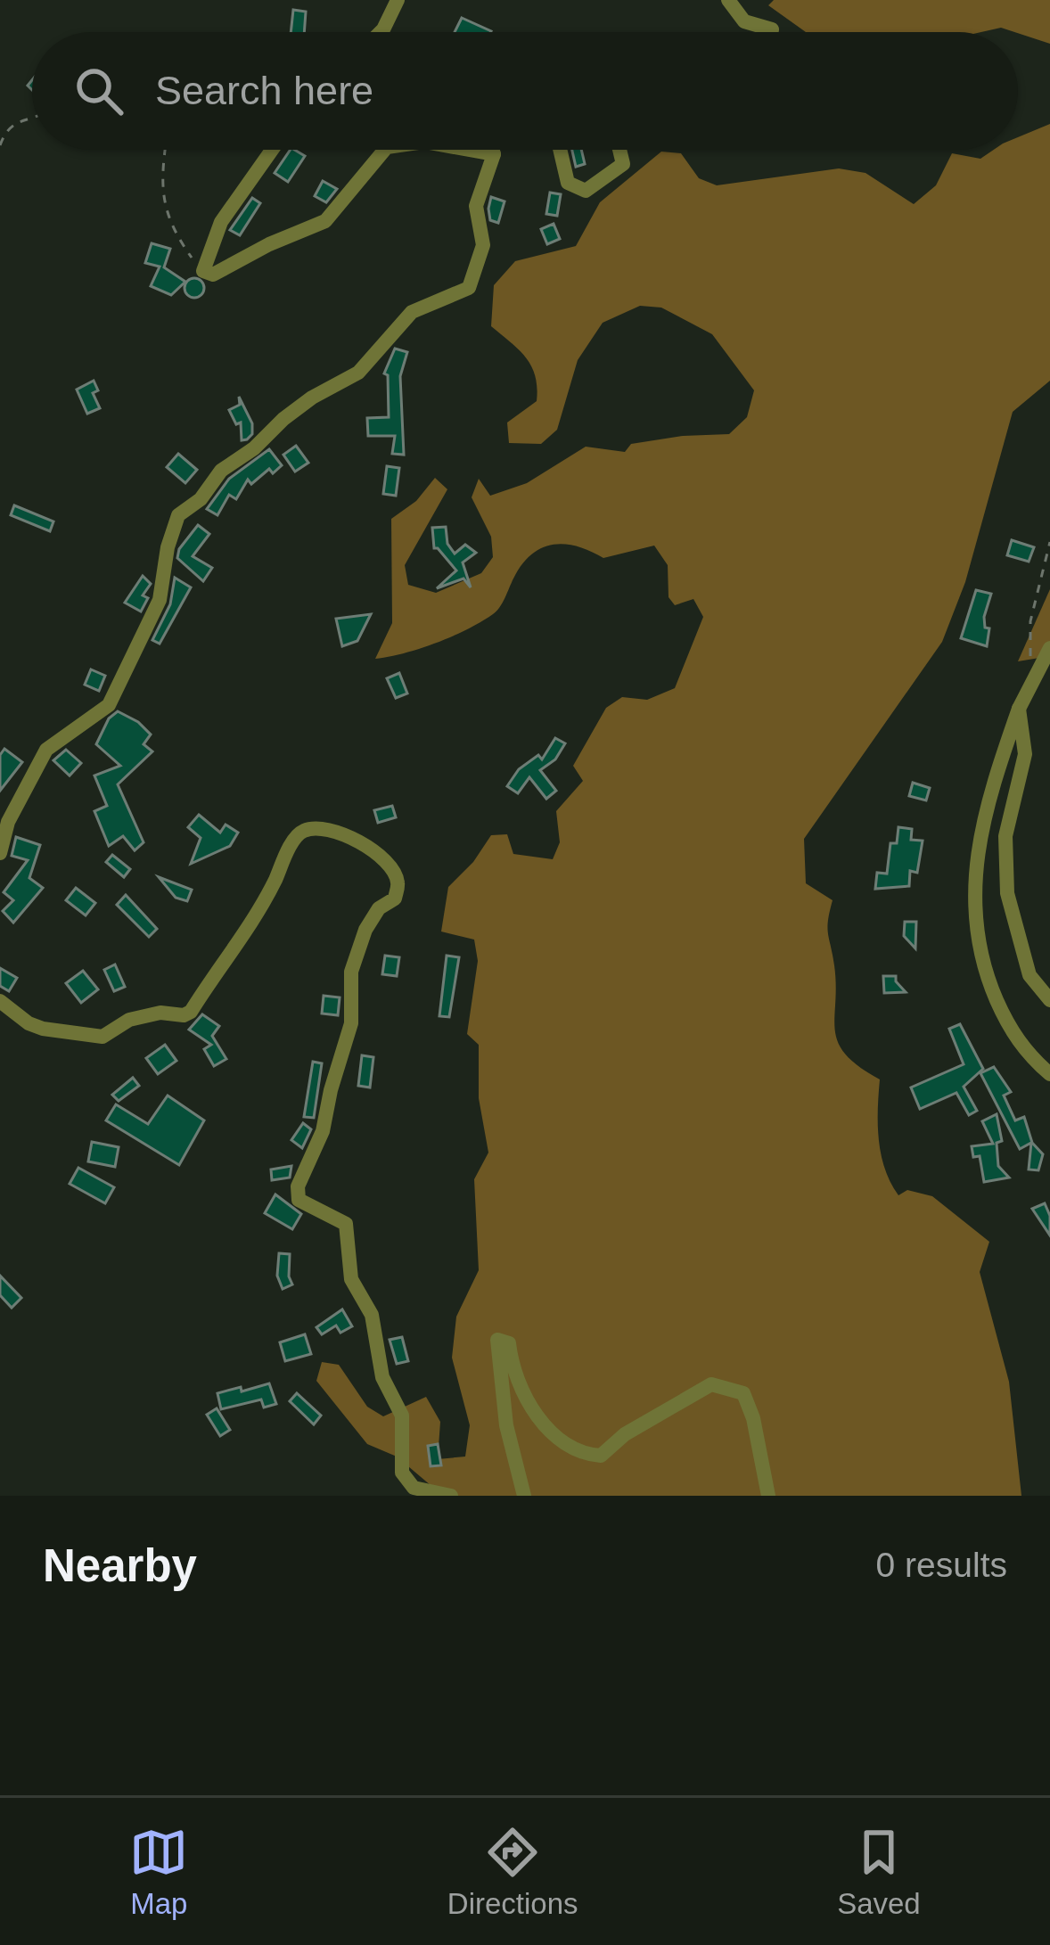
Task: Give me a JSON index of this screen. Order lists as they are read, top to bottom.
{
  "page": {
    "search": "Search here",
    "heading": ["Nearby", "0 results"],
    "nav": ["Map", "Directions", "Saved"]
  }
}
